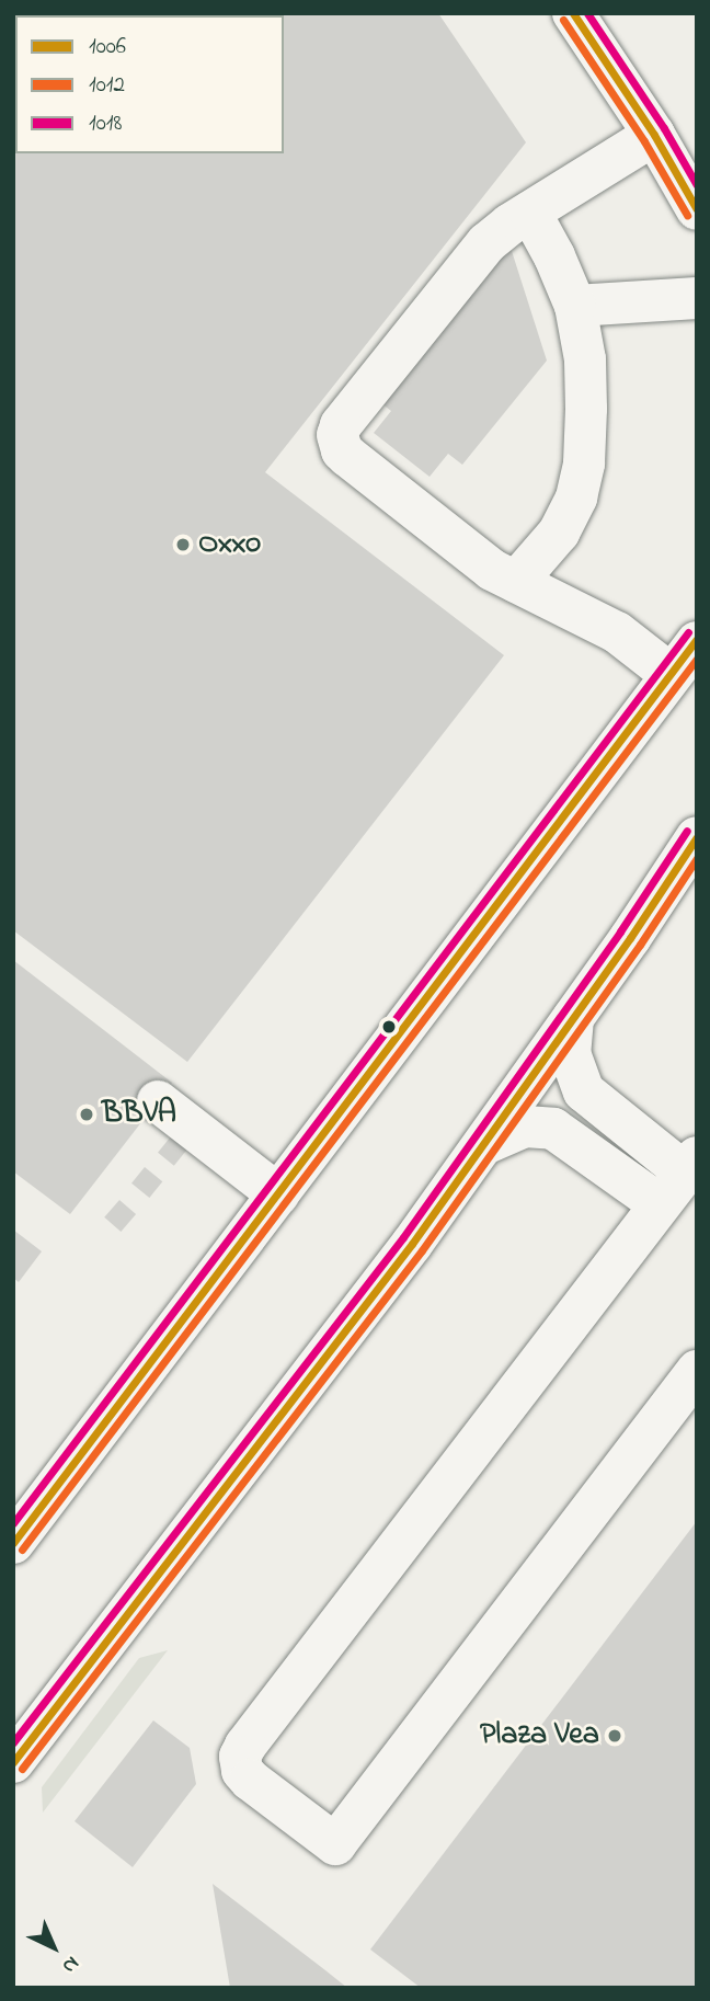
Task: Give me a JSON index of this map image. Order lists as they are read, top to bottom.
{
  "places": ["Oxxo", "BBVA", "Plaza Vea"],
  "lines": ["transit line 1006", "transit line 1018", "transit line 1012"],
  "legend": ["1006", "1012", "1018"],
  "north": "bottom right"
}
